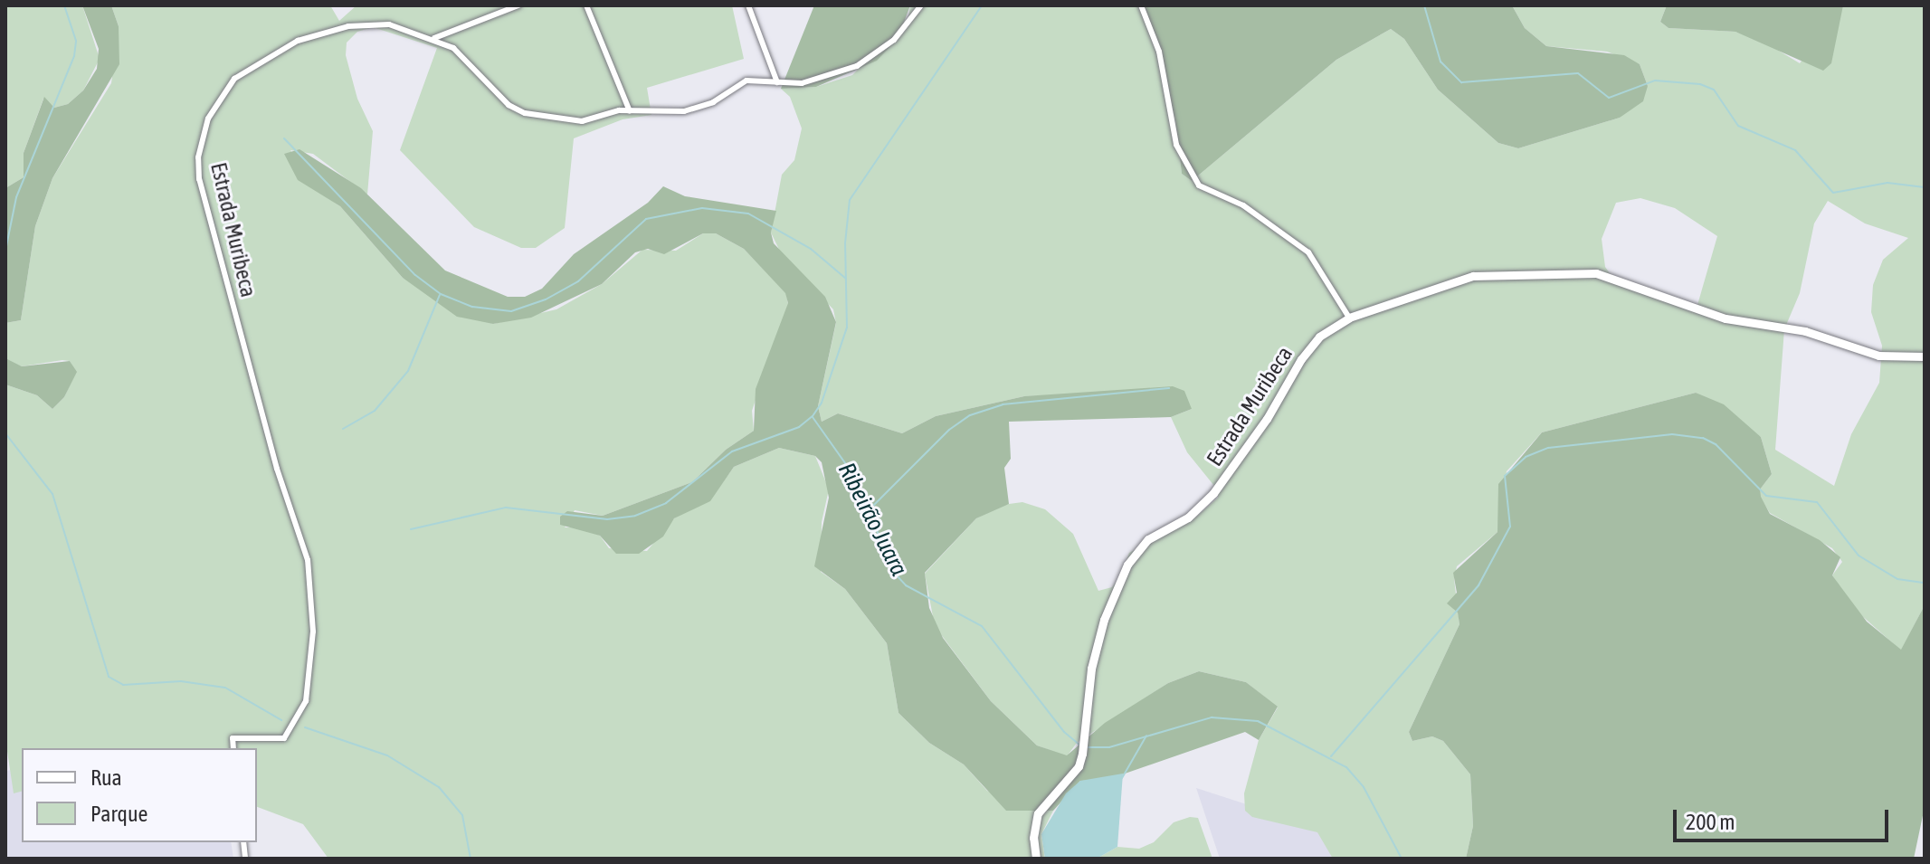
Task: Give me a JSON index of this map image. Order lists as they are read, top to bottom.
{
  "streets": {
    "street": ["Estrada Muribeca"]
  },
  "water": ["Ribeirão Juara"],
  "legend": ["Rua", "Parque"],
  "scale_bar": "200 m"
}
